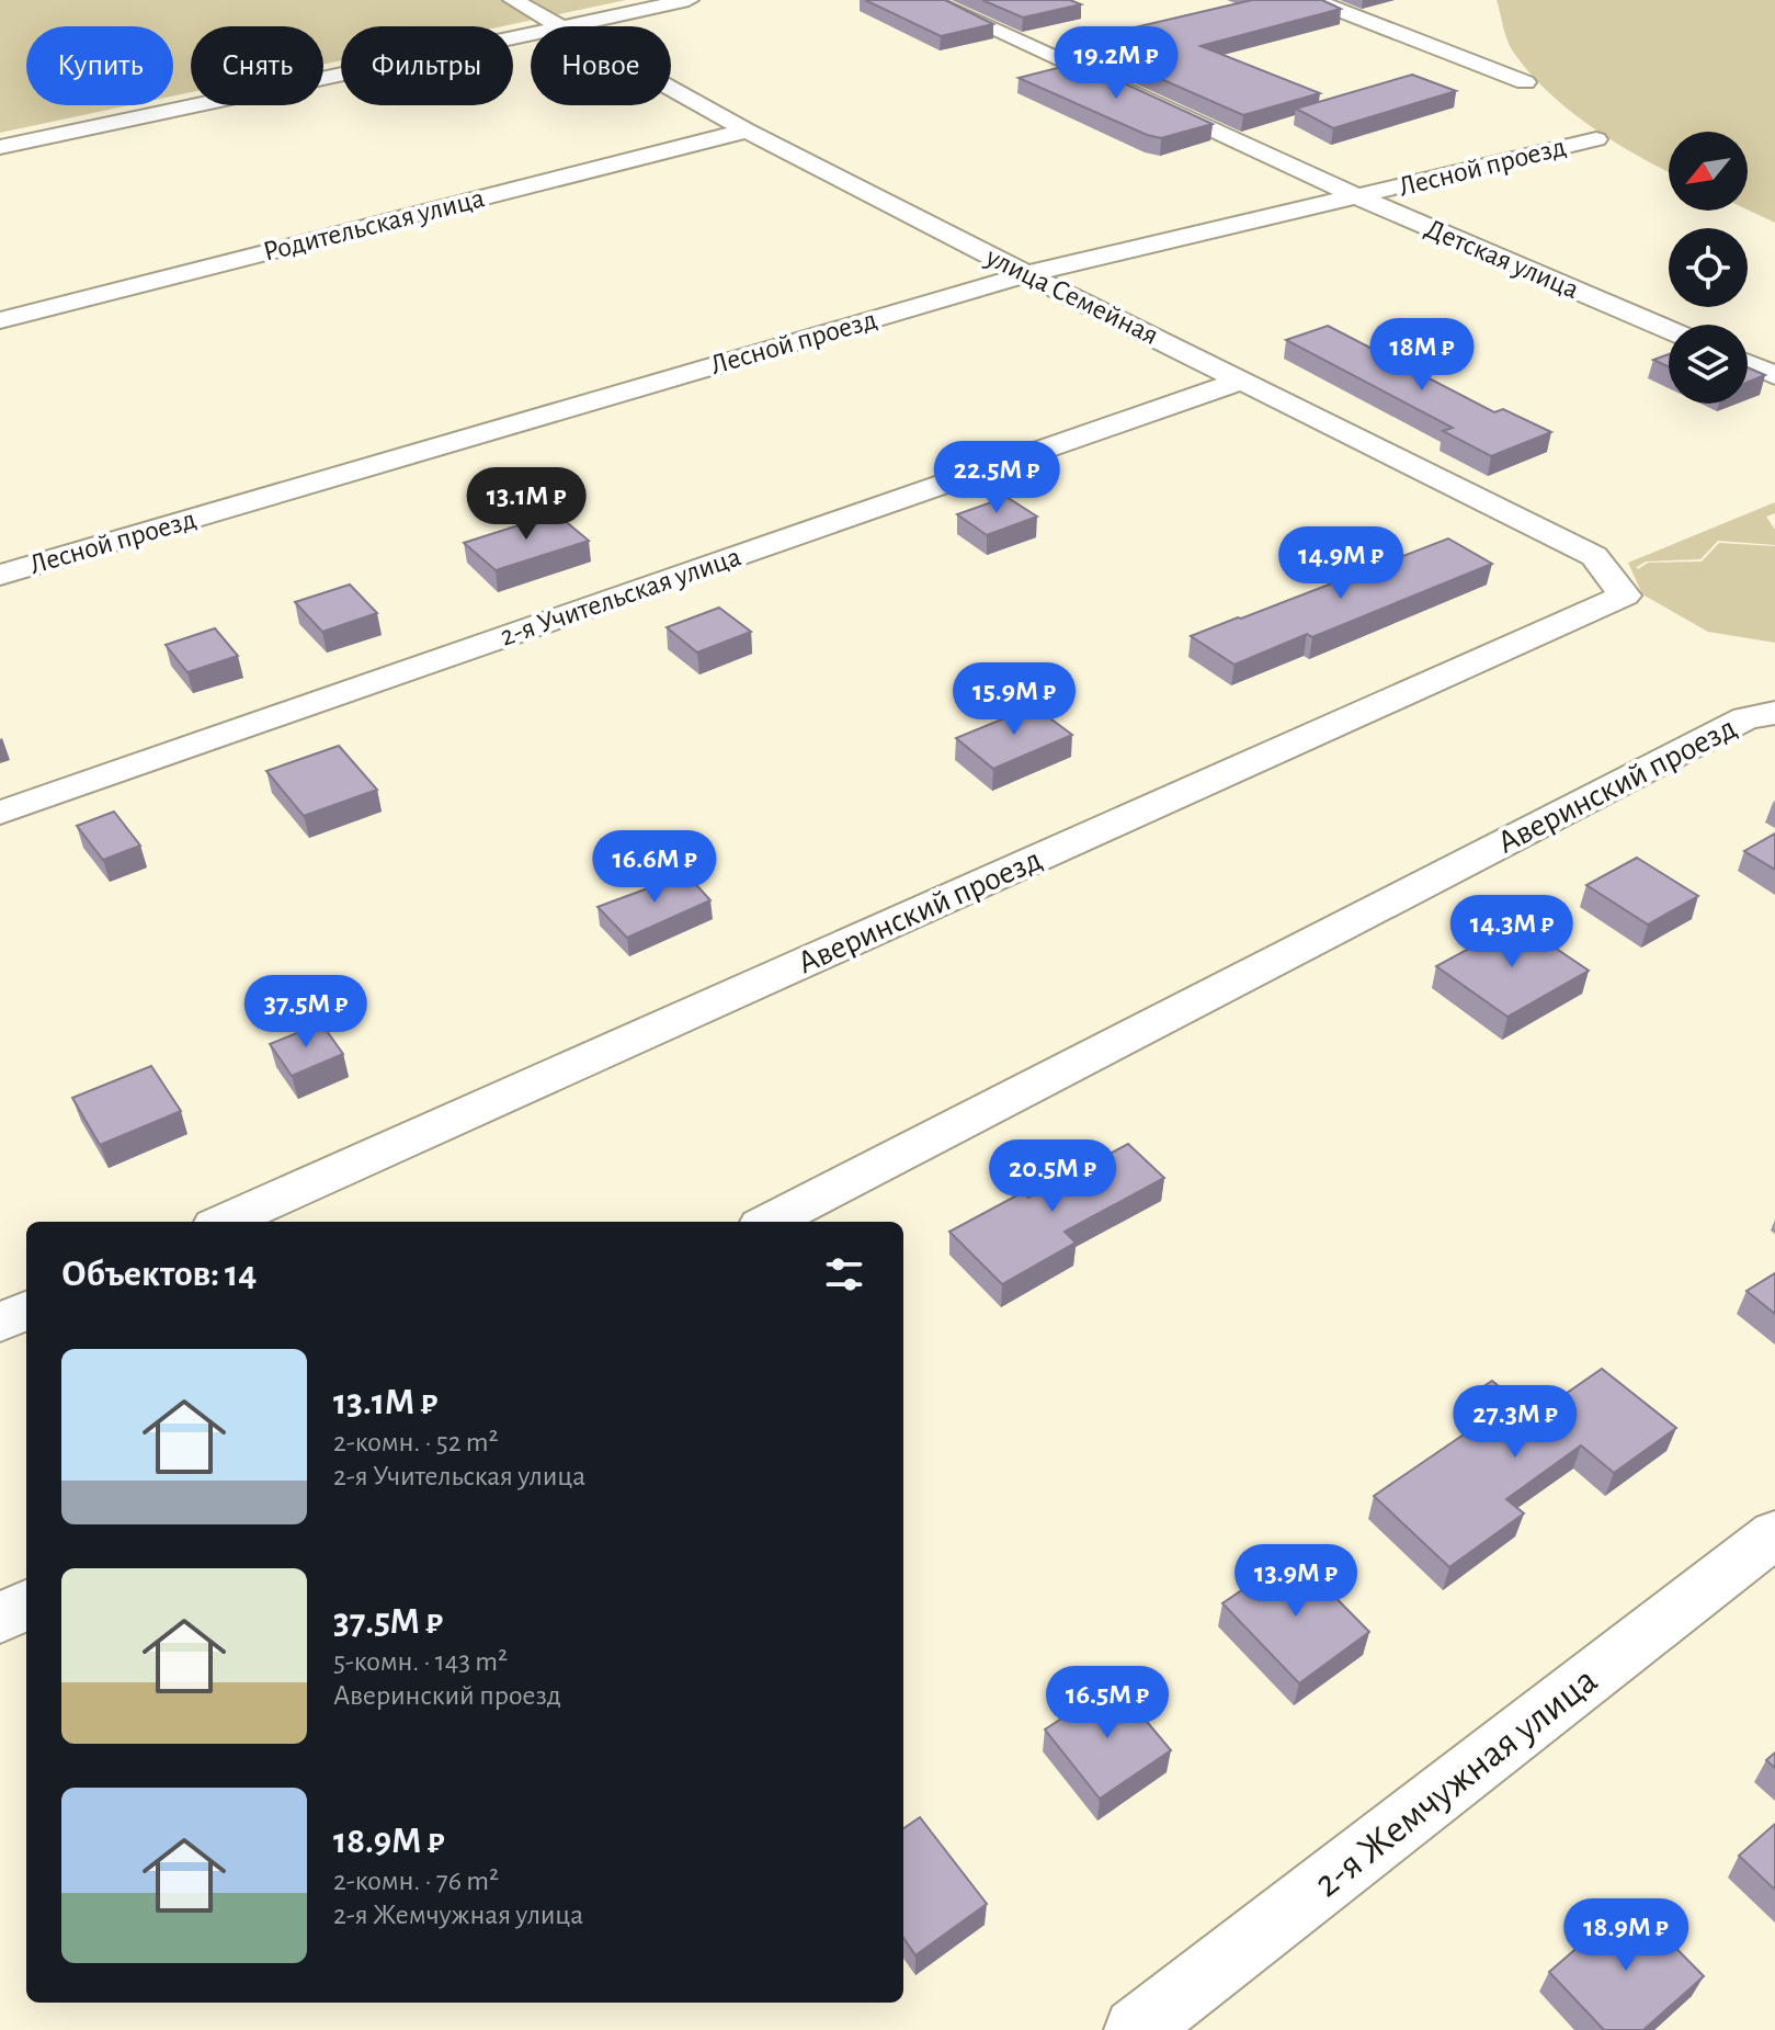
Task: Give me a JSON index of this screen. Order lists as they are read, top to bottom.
{
  "streets": {
    "street": [
      "Лесной проезд",
      "Родительская улица",
      "Детская улица",
      "улица Семейная",
      "2-я Учительская улица",
      "Аверинский проезд",
      "2-я Жемчужная улица"
    ]
  },
  "crossings": [
    ["Лесной проезд", "Детская улица"],
    ["Лесной проезд", "улица Семейная"],
    ["Родительская улица", "улица Семейная"],
    ["улица Семейная", "2-я Учительская улица"],
    ["улица Семейная", "Аверинский проезд"]
  ],
  "north": "bottom left",
  "page": {
    "price": [
      "19.2M ₽",
      "18M ₽",
      "22.5M ₽",
      "13.1M ₽",
      "14.9M ₽",
      "15.9M ₽",
      "16.6M ₽",
      "14.3M ₽",
      "37.5M ₽",
      "20.5M ₽",
      "27.3M ₽",
      "13.9M ₽",
      "16.5M ₽",
      "18.9M ₽"
    ],
    "chip": [
      "Купить",
      "Снять",
      "Фильтры",
      "Новое"
    ],
    "heading": "Объектов: 14",
    "list": [
      {
        "name": "13.1M ₽",
        "note": "2-комн. · 52 m² · 2-я Учительская улица"
      },
      {
        "name": "37.5M ₽",
        "note": "5-комн. · 143 m² · Аверинский проезд"
      },
      {
        "name": "18.9M ₽",
        "note": "2-комн. · 76 m² · 2-я Жемчужная улица"
      }
    ]
  }
}
